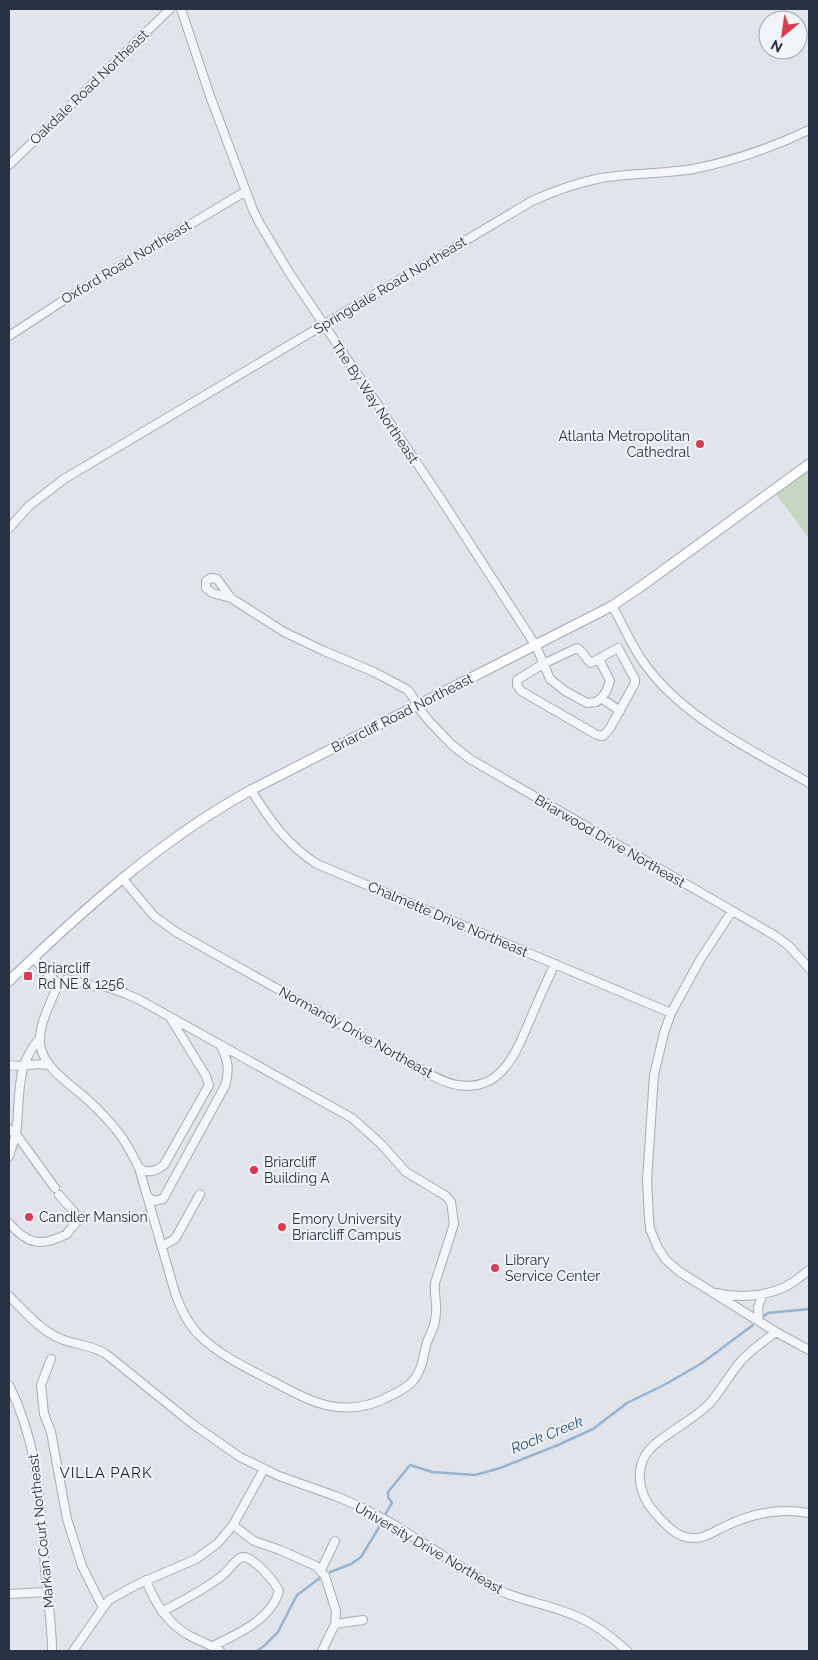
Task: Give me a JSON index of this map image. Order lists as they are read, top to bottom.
{
  "streets": {
    "main road": ["Briarcliff Road Northeast"],
    "street": [
      "Oakdale Road Northeast",
      "Oxford Road Northeast",
      "Springdale Road Northeast",
      "The By Way Northeast",
      "Briarwood Drive Northeast",
      "Chalmette Drive Northeast",
      "Normandy Drive Northeast",
      "Markan Court Northeast",
      "University Drive Northeast"
    ]
  },
  "crossings": [
    ["Oxford Road Northeast", "The By Way Northeast"],
    ["Springdale Road Northeast", "The By Way Northeast"],
    ["The By Way Northeast", "Briarcliff Road Northeast"],
    ["Briarcliff Road Northeast", "Briarwood Drive Northeast"],
    ["Briarcliff Road Northeast", "Chalmette Drive Northeast"],
    ["Briarcliff Road Northeast", "Normandy Drive Northeast"],
    ["Chalmette Drive Northeast", "Normandy Drive Northeast"]
  ],
  "districts": ["VILLA PARK"],
  "water": ["Rock Creek"],
  "places": {
    "other": [
      "Atlanta Metropolitan Cathedral",
      "Briarcliff Building A",
      "Candler Mansion",
      "Emory University Briarcliff Campus",
      "Library Service Center"
    ],
    "transit": ["Briarcliff Rd NE & 1256"]
  },
  "north": "bottom left"
}
